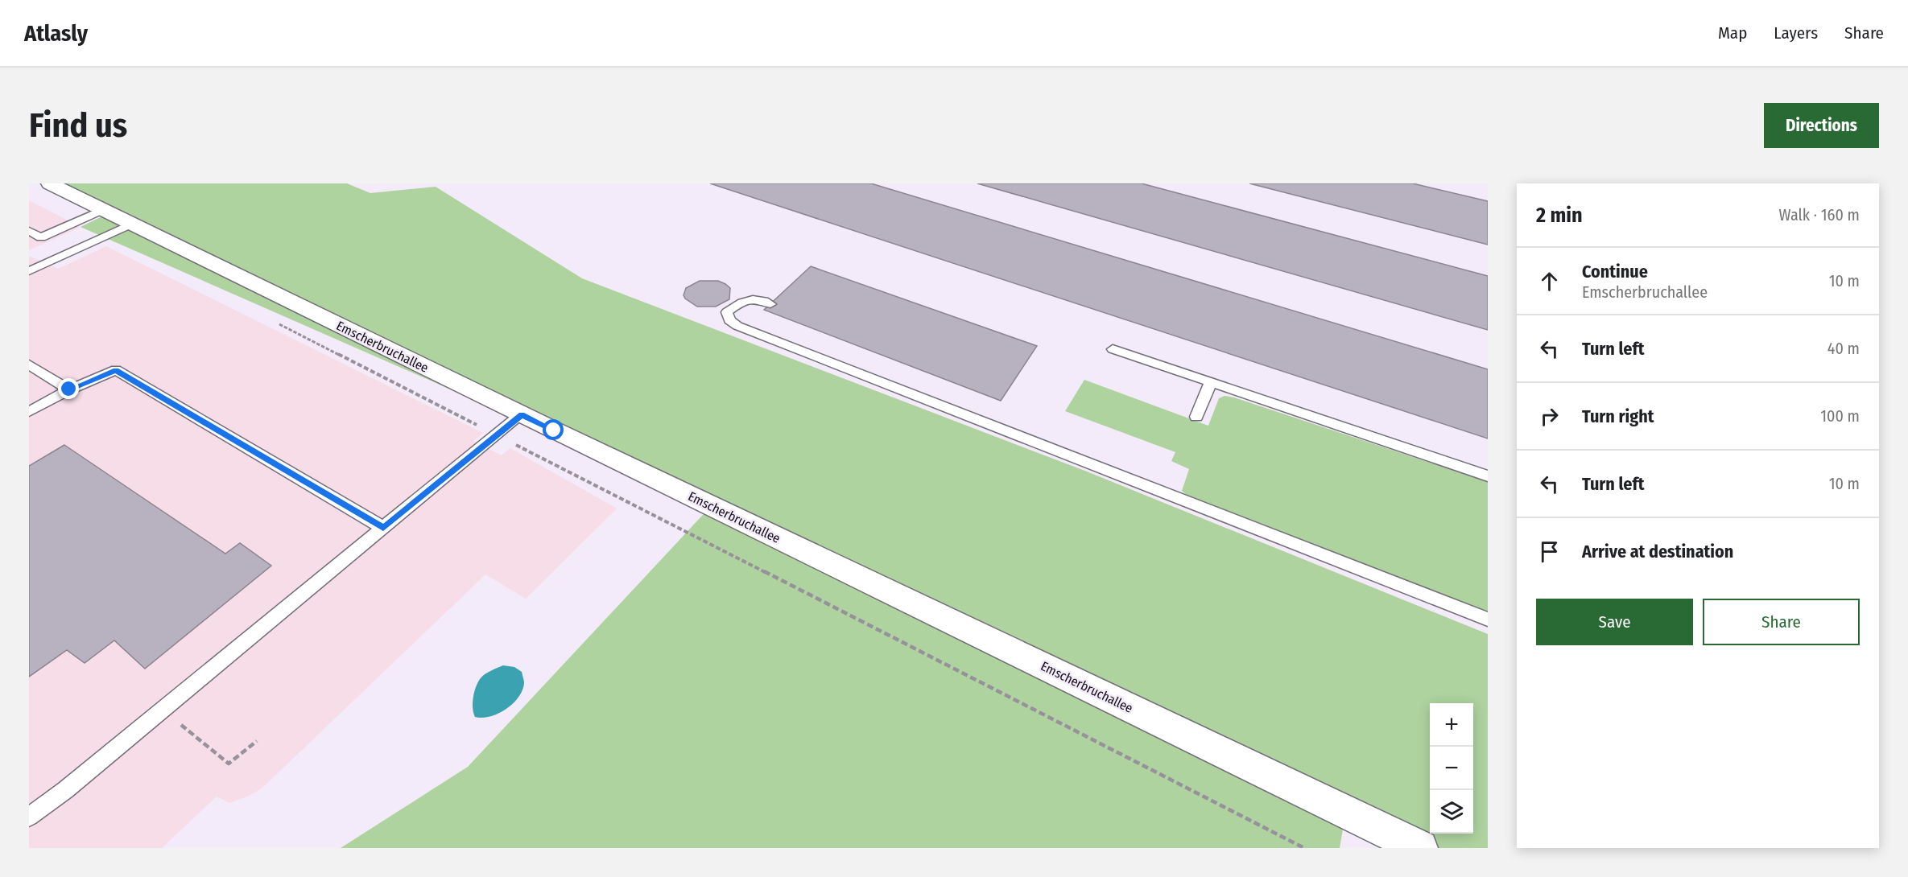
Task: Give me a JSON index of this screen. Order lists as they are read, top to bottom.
{
  "streets": {
    "street": ["Emscherbruchallee"]
  },
  "page": {
    "header": "Atlasly",
    "nav": ["Map", "Layers", "Share"],
    "buttons": [
      "Directions",
      ["Save", "Share"]
    ],
    "title": "Find us",
    "heading": ["2 min", "Walk · 160 m"],
    "list": [
      ["Continue", "Emscherbruchallee", "10 m"],
      ["Turn left", "40 m"],
      ["Turn right", "100 m"],
      ["Turn left", "10 m"],
      "Arrive at destination"
    ],
    "map_buttons": ["+", "−"]
  }
}
